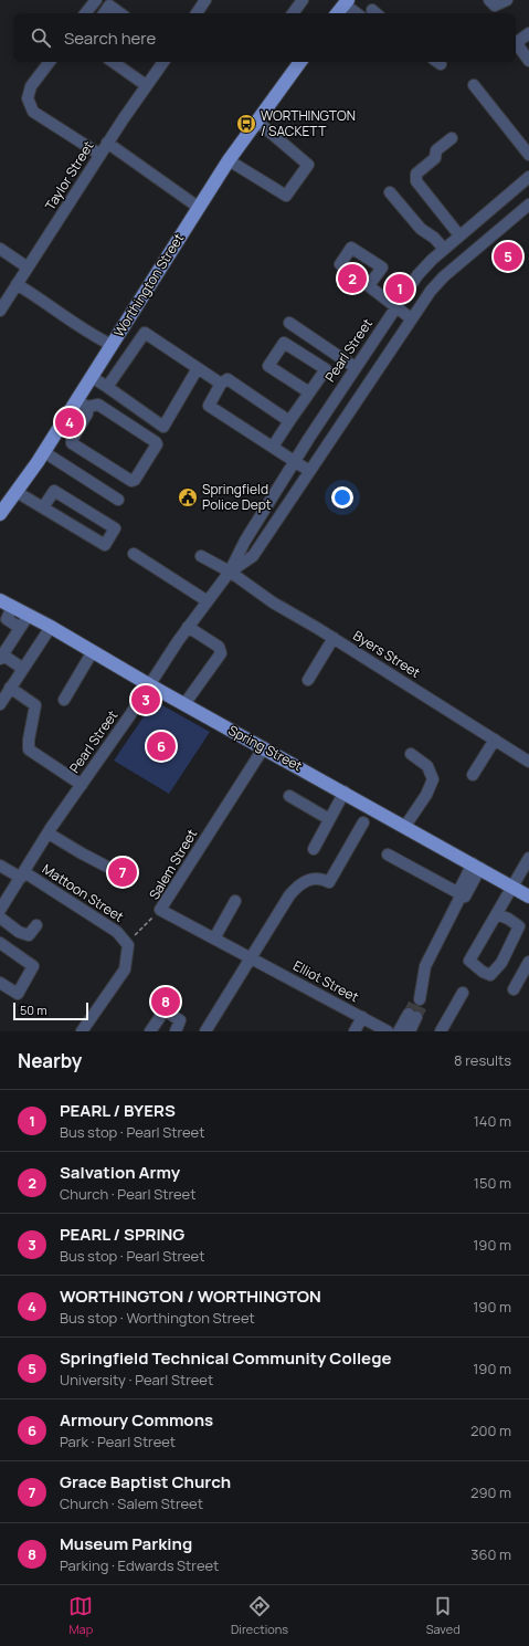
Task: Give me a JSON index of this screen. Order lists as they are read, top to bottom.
{
  "streets": {
    "main road": ["Worthington Street", "Spring Street"],
    "street": [
      "Taylor Street",
      "Pearl Street",
      "Byers Street",
      "Salem Street",
      "Mattoon Street",
      "Elliot Street"
    ]
  },
  "crossings": [
    ["Pearl Street", "Byers Street"],
    ["Pearl Street", "Spring Street"],
    ["Pearl Street", "Mattoon Street"],
    ["Spring Street", "Salem Street"],
    ["Salem Street", "Elliot Street"]
  ],
  "places": {
    "bus stop": ["WORTHINGTON / SACKETT"],
    "public building": ["Springfield Police Dept"]
  },
  "scale_bar": "50 m",
  "page": {
    "search": "Search here",
    "pins": [
      "5",
      "2",
      "1",
      "4",
      "3",
      "6",
      "7",
      "8"
    ],
    "scale": "50 m",
    "heading": ["Nearby", "8 results"],
    "list": [
      {
        "mark": "1",
        "name": "PEARL / BYERS",
        "note": "Bus stop · Pearl Street",
        "value": "140 m"
      },
      {
        "mark": "2",
        "name": "Salvation Army",
        "note": "Church · Pearl Street",
        "value": "150 m"
      },
      {
        "mark": "3",
        "name": "PEARL / SPRING",
        "note": "Bus stop · Pearl Street",
        "value": "190 m"
      },
      {
        "mark": "4",
        "name": "WORTHINGTON / WORTHINGTON",
        "note": "Bus stop · Worthington Street",
        "value": "190 m"
      },
      {
        "mark": "5",
        "name": "Springfield Technical Community College",
        "note": "University · Pearl Street",
        "value": "190 m"
      },
      {
        "mark": "6",
        "name": "Armoury Commons",
        "note": "Park · Pearl Street",
        "value": "200 m"
      },
      {
        "mark": "7",
        "name": "Grace Baptist Church",
        "note": "Church · Salem Street",
        "value": "290 m"
      },
      {
        "mark": "8",
        "name": "Museum Parking",
        "note": "Parking · Edwards Street",
        "value": "360 m"
      }
    ],
    "nav": ["Map", "Directions", "Saved"]
  }
}
